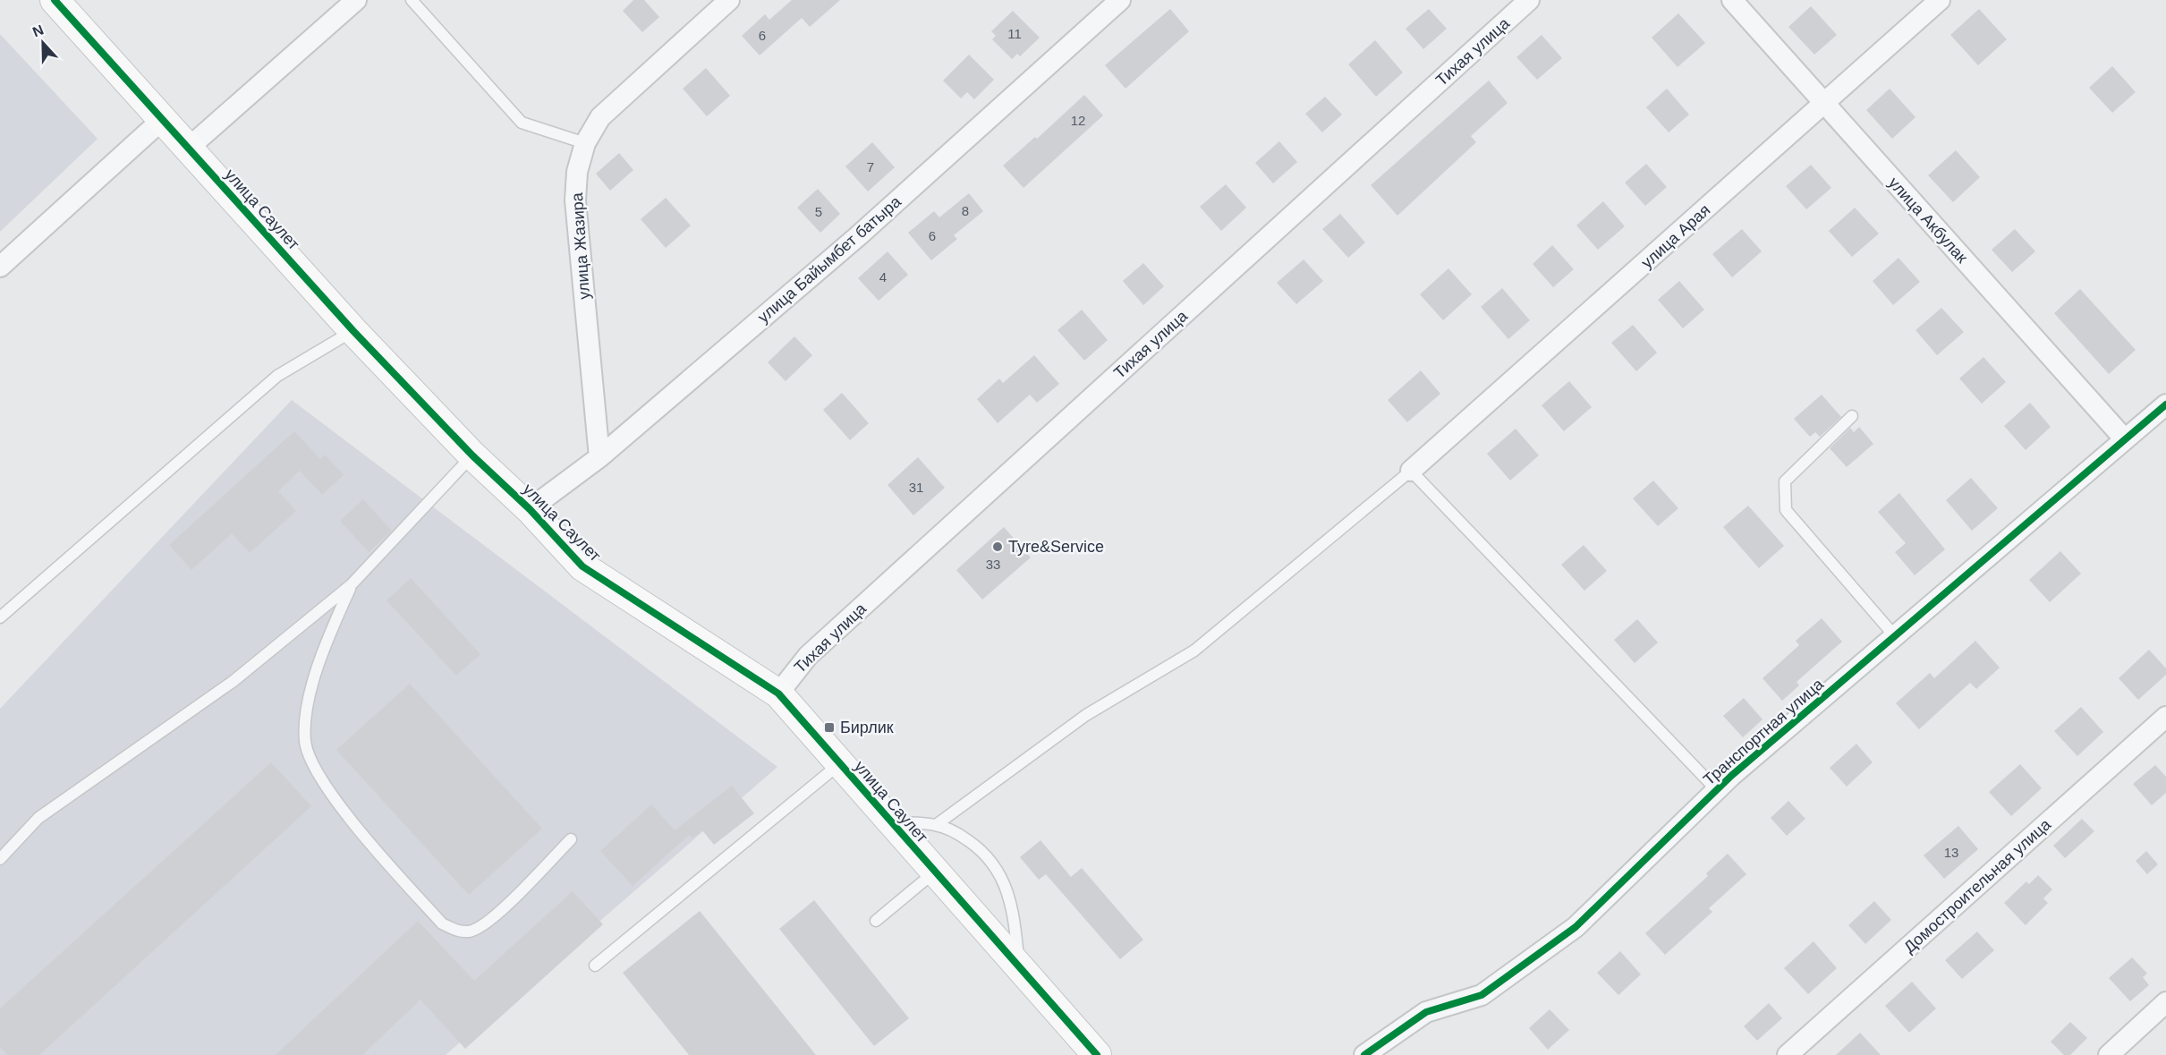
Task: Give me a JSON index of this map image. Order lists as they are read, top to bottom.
{
  "streets": {
    "street": [
      "Тихая улица",
      "улица Саулет",
      "улица Акбулак",
      "улица Арая",
      "улица Жазира",
      "улица Байымбет батыра",
      "Транспортная улица",
      "Домостроительная улица"
    ]
  },
  "crossings": [
    ["Тихая улица", "улица Саулет"],
    ["улица Саулет", "улица Байымбет батыра"],
    ["улица Акбулак", "улица Арая"],
    ["улица Акбулак", "Транспортная улица"],
    ["улица Жазира", "улица Байымбет батыра"]
  ],
  "places": {
    "other": ["Tyre&Service"],
    "transit": ["Бирлик"]
  },
  "house_numbers": [
    "11",
    "6",
    "12",
    "7",
    "8",
    "5",
    "6",
    "4",
    "31",
    "33",
    "13"
  ],
  "north": "top"
}
